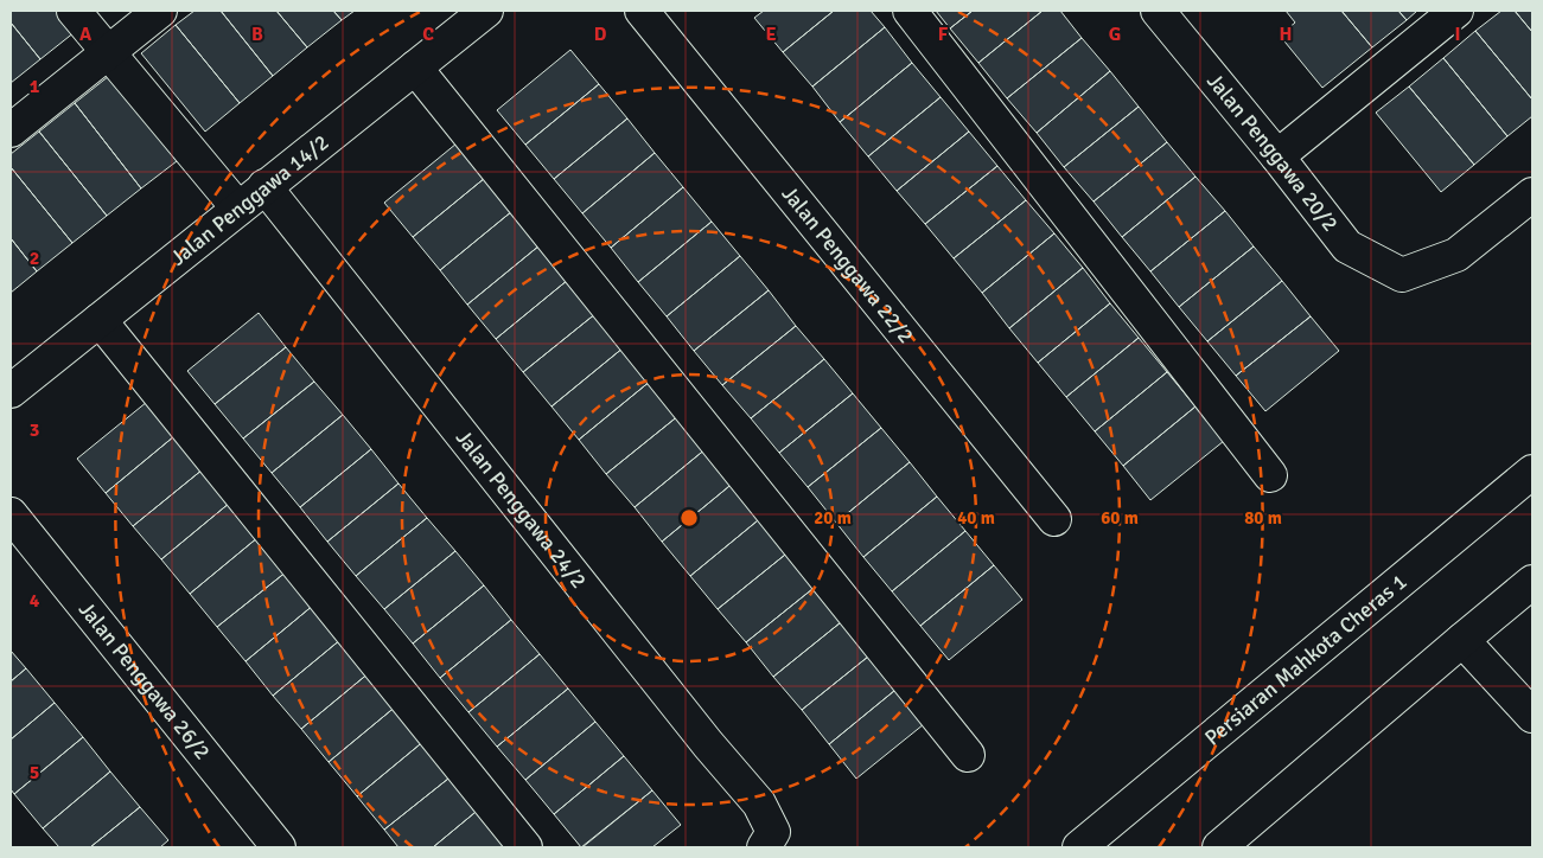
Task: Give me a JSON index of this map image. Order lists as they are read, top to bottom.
{
  "streets": {
    "street": [
      "Jalan Penggawa 20/2",
      "Jalan Penggawa 14/2",
      "Jalan Penggawa 22/2",
      "Jalan Penggawa 24/2",
      "Persiaran Mahkota Cheras 1",
      "Jalan Penggawa 26/2"
    ]
  },
  "crossings": [
    ["Jalan Penggawa 14/2", "Jalan Penggawa 24/2"]
  ],
  "grid": {
    "columns": [
      "A",
      "B",
      "C",
      "D",
      "E",
      "F",
      "G",
      "H",
      "I"
    ],
    "rows": [
      "1",
      "2",
      "3",
      "4",
      "5"
    ]
  },
  "rings": [
    "20 m",
    "40 m",
    "60 m",
    "80 m"
  ]
}
